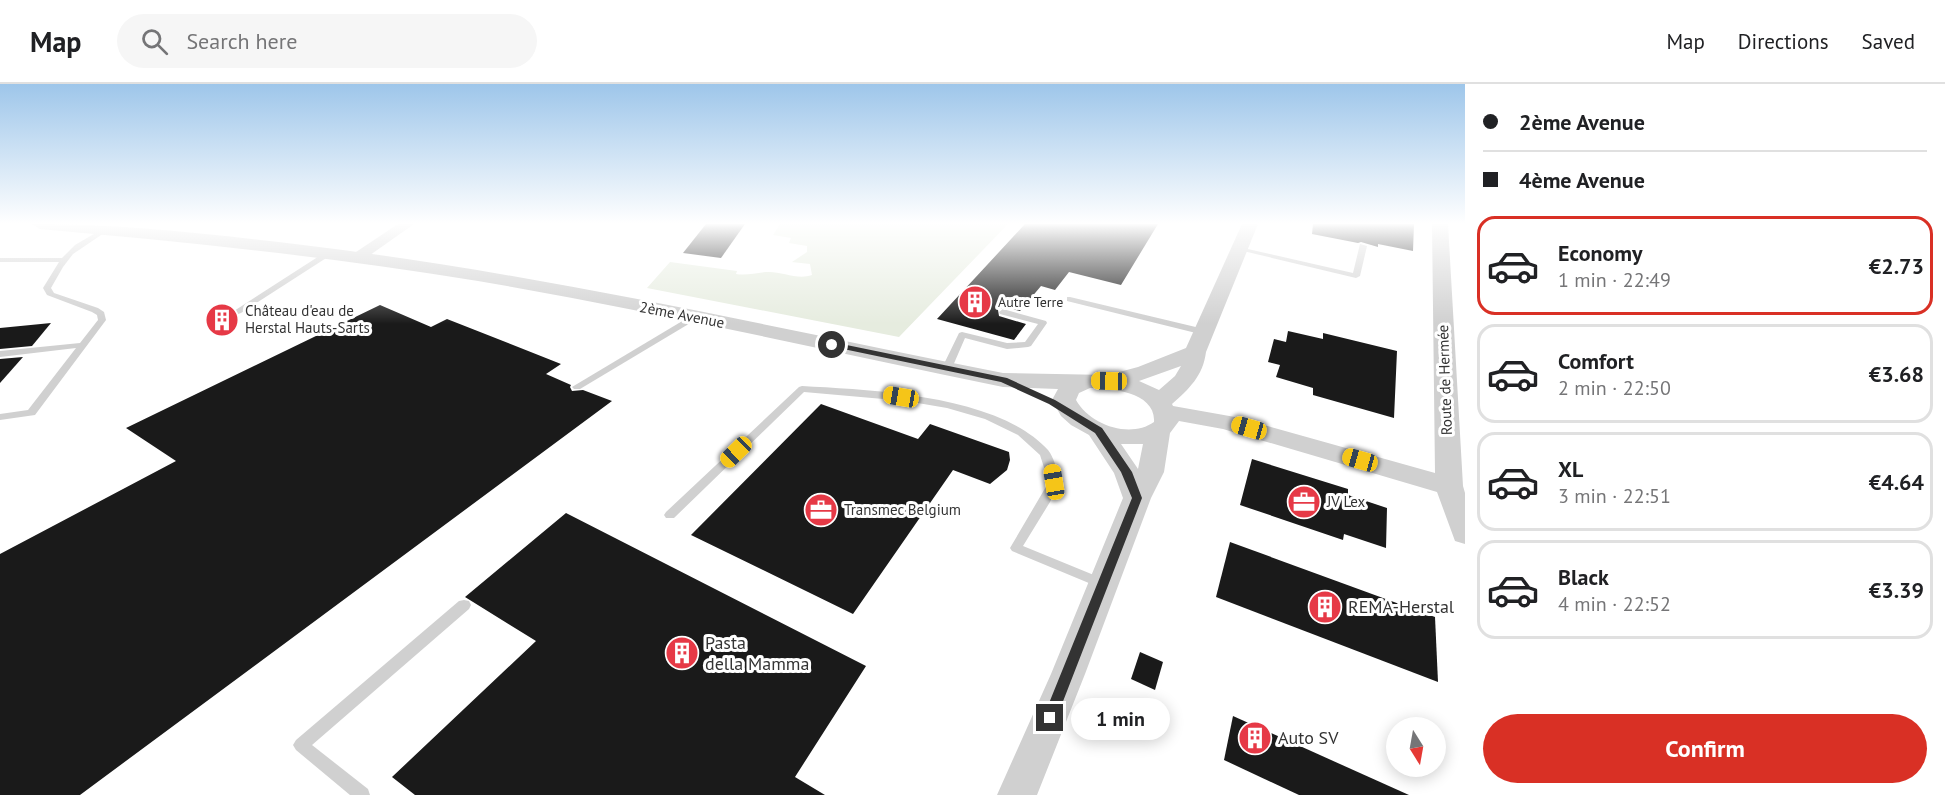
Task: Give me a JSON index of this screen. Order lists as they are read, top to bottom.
{
  "streets": {
    "street": ["2ème Avenue", "Route de Hermée"]
  },
  "places": {
    "building": [
      "Autre Terre",
      "Château d'eau de Herstal Hauts-Sarts",
      "REMA-Herstal",
      "Pasta della Mamma",
      "Auto SV"
    ],
    "office": ["JV Lex", "Transmec Belgium"]
  },
  "north": "bottom",
  "page": {
    "header": "Map",
    "search": "Search here",
    "nav": ["Map", "Directions", "Saved"],
    "banner": ["2ème Avenue", "4ème Avenue"],
    "list": [
      {
        "name": "Economy",
        "note": "1 min · 22:49",
        "value": "€2.73"
      },
      {
        "name": "Comfort",
        "note": "2 min · 22:50",
        "value": "€3.68"
      },
      {
        "name": "XL",
        "note": "3 min · 22:51",
        "value": "€4.64"
      },
      {
        "name": "Black",
        "note": "4 min · 22:52",
        "value": "€3.39"
      }
    ],
    "bubble": "1 min",
    "buttons": "Confirm"
  }
}
